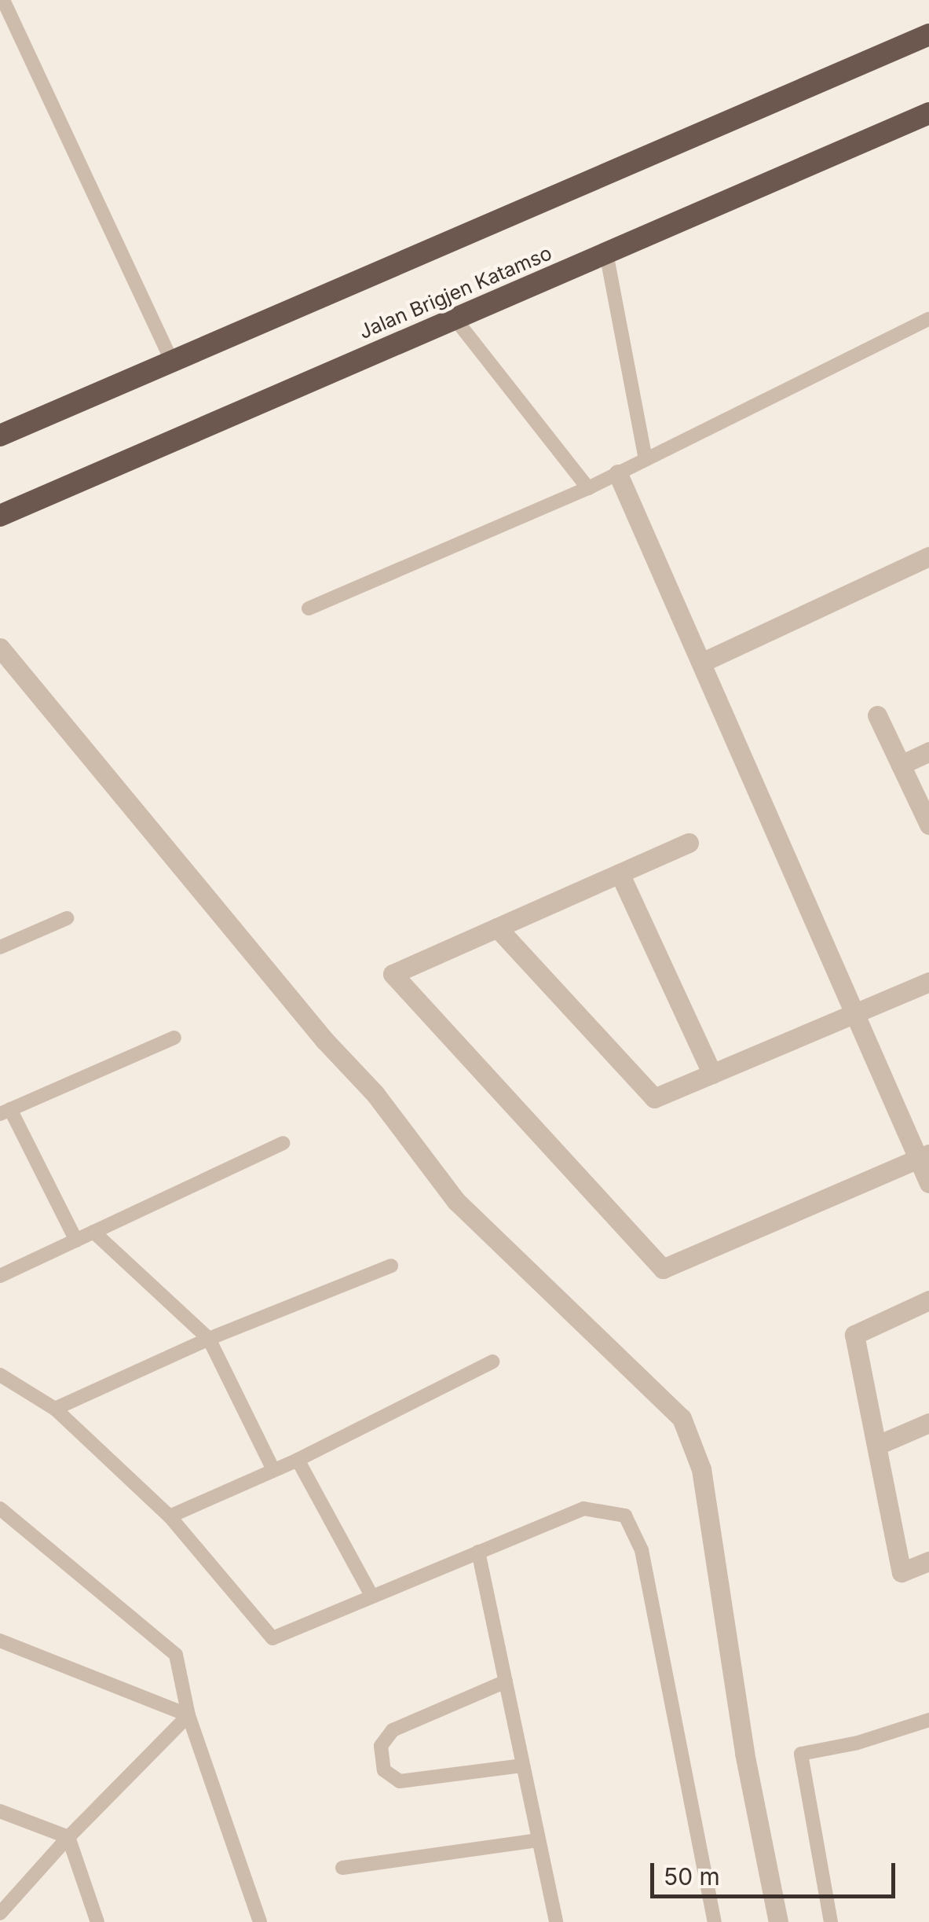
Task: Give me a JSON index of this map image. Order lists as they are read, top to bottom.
{
  "streets": {
    "highway": ["Jalan Brigjen Katamso"]
  },
  "scale_bar": "50 m"
}
